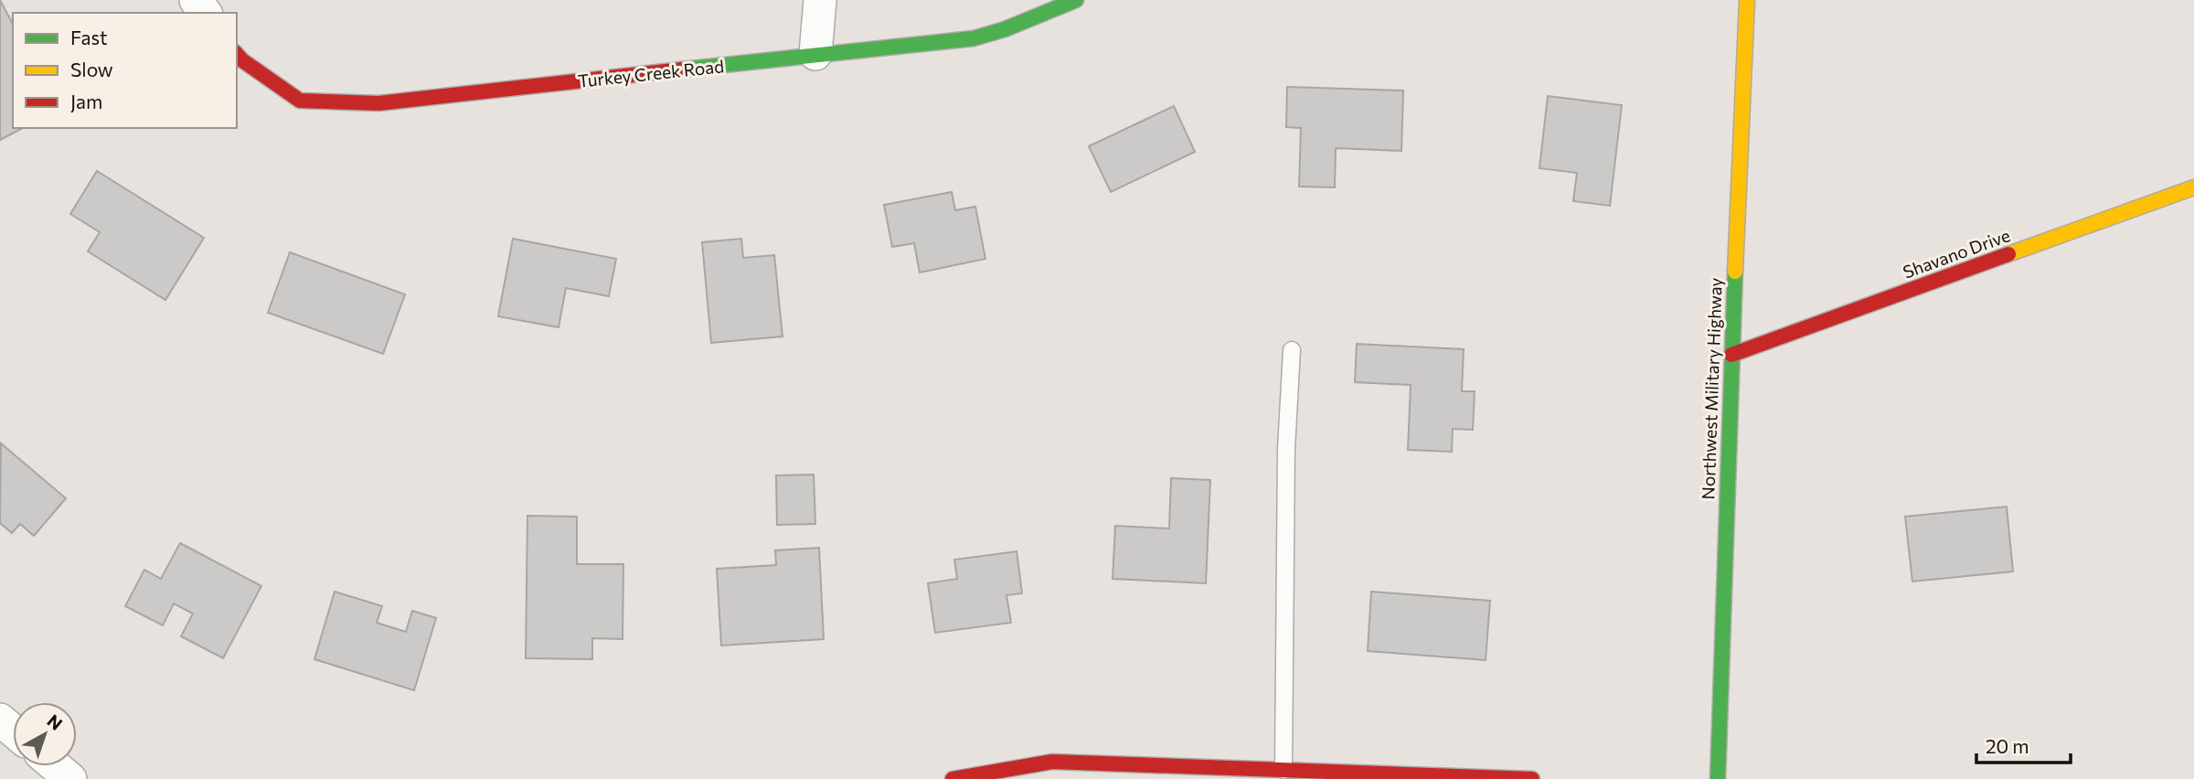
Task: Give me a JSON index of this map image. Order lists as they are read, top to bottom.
{
  "streets": {
    "street": ["Turkey Creek Road", "Shavano Drive", "Northwest Military Highway"]
  },
  "crossings": [
    ["Shavano Drive", "Northwest Military Highway"]
  ],
  "legend": ["Fast", "Slow", "Jam"],
  "scale_bar": "20 m",
  "north": "top right"
}
